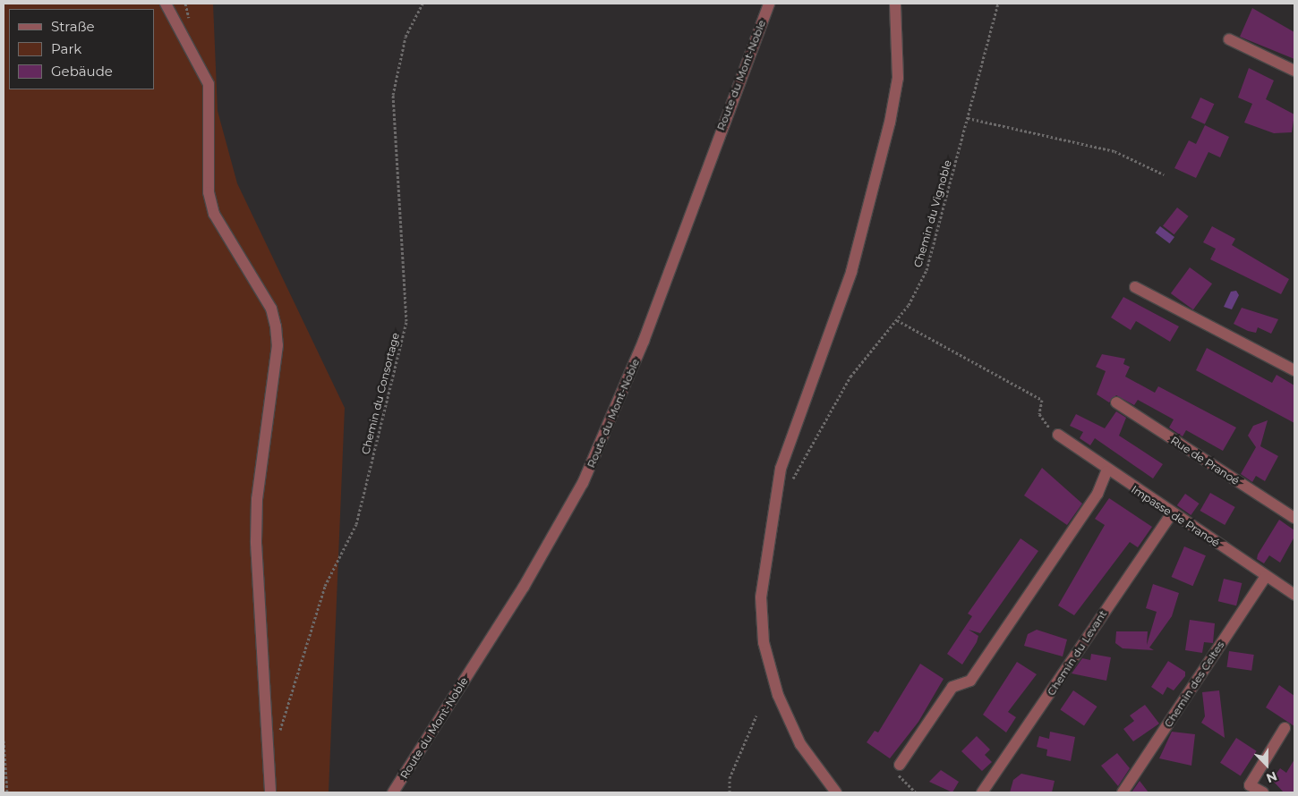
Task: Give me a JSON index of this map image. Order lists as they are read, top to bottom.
{
  "streets": {
    "street": [
      "Route du Mont-Noble",
      "Rue de Pranoé",
      "Impasse de Pranoé",
      "Chemin du Levant",
      "Chemin des Celtes"
    ],
    "path": ["Chemin du Vignoble", "Chemin du Consortage"]
  },
  "crossings": [
    ["Impasse de Pranoé", "Chemin du Levant"],
    ["Impasse de Pranoé", "Chemin des Celtes"]
  ],
  "legend": ["Straße", "Park", "Gebäude"],
  "north": "bottom"
}
